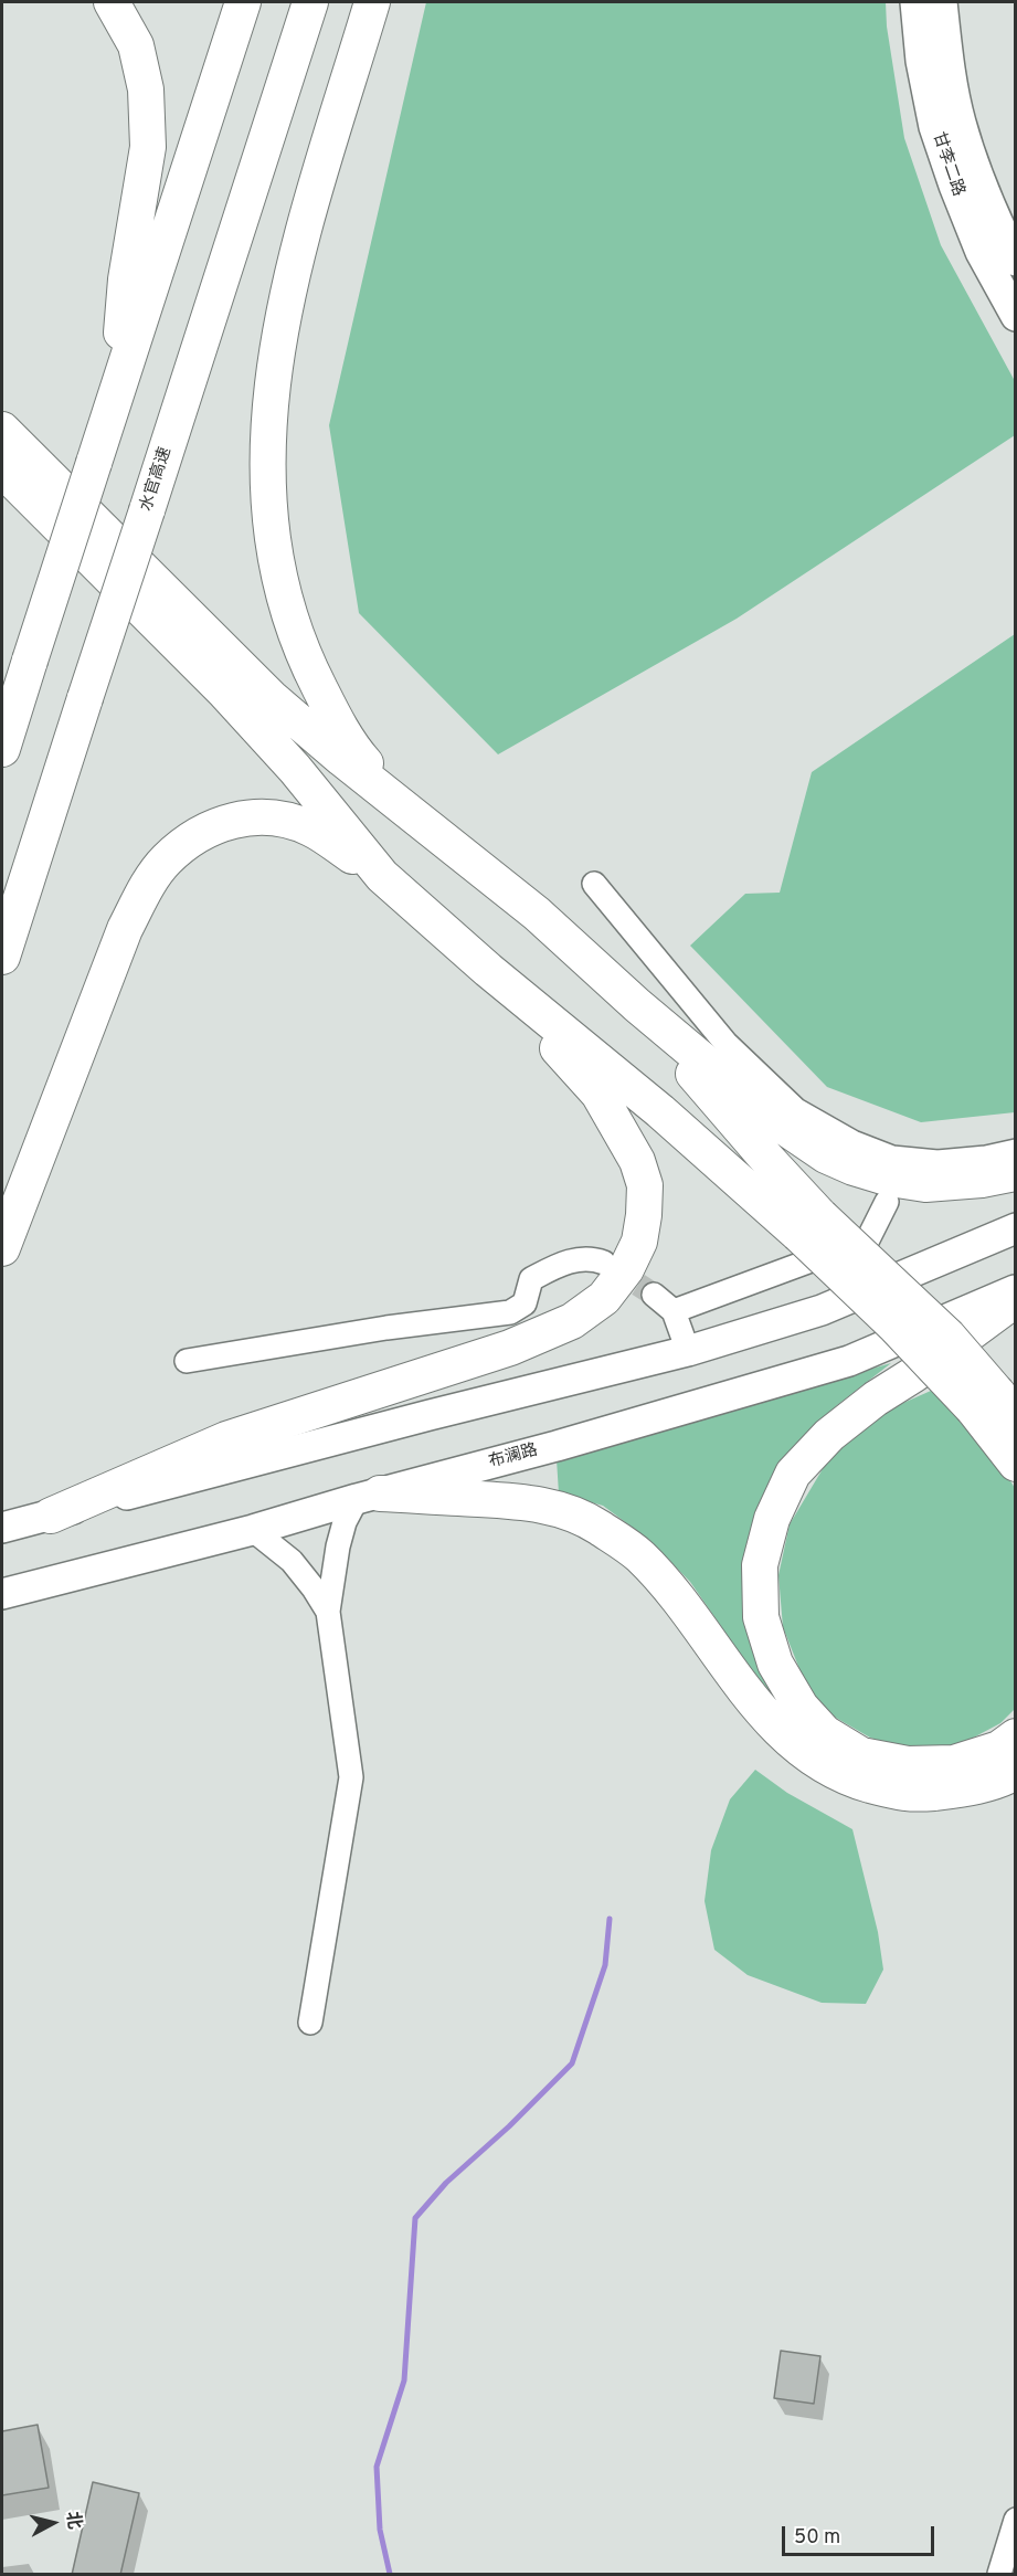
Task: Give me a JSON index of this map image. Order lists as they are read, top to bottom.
{
  "streets": {
    "highway": ["水官高速"],
    "main road": ["甘李二路", "布澜路"]
  },
  "scale_bar": "50 m",
  "north": "right"
}
